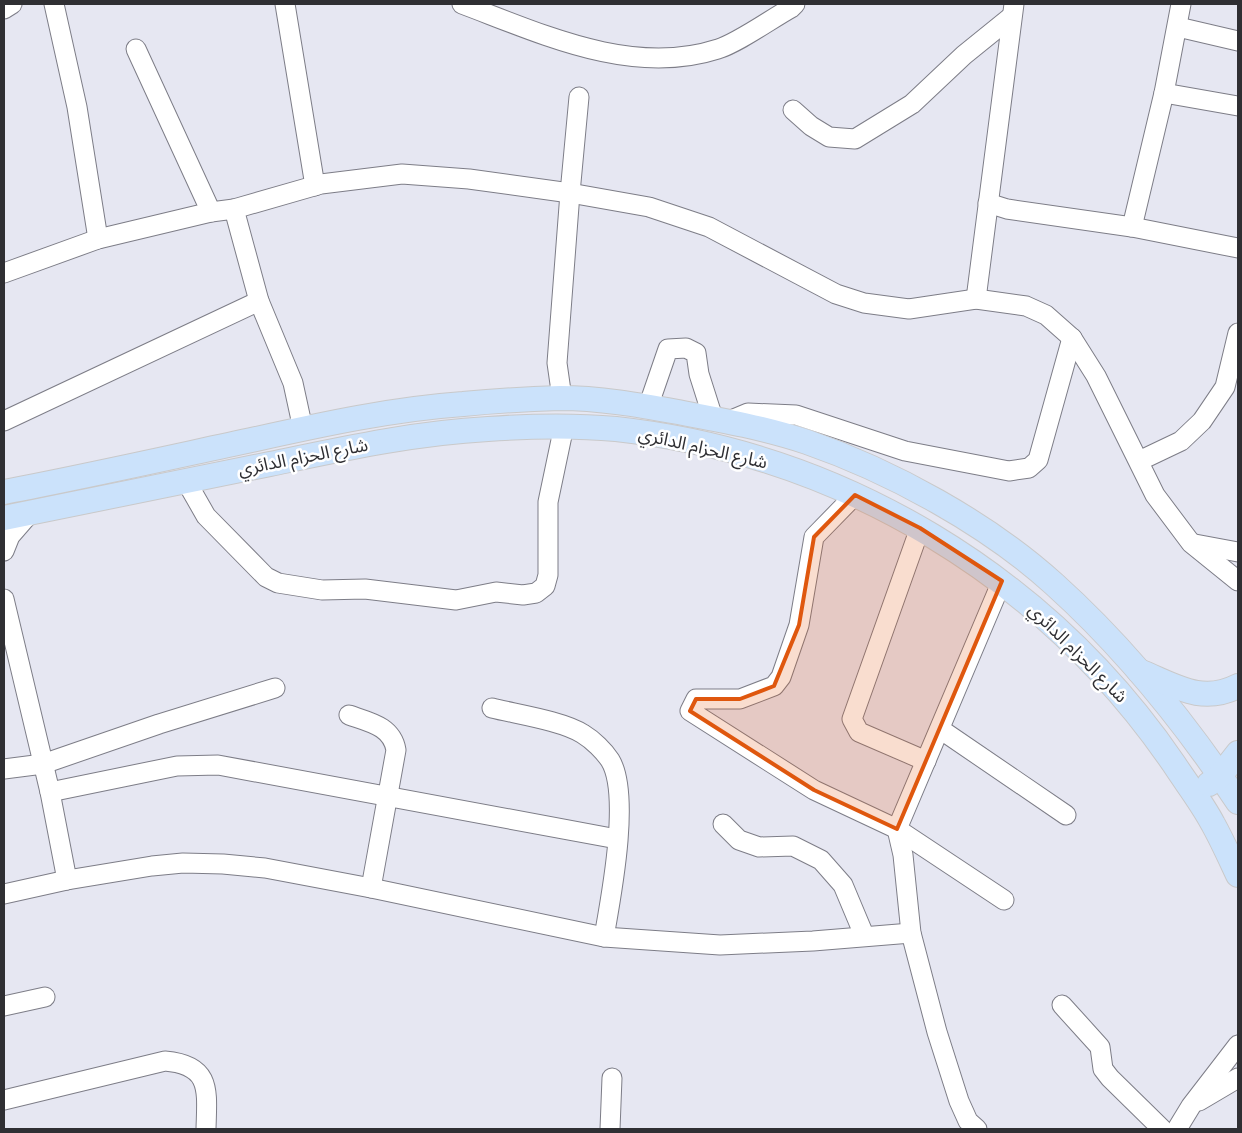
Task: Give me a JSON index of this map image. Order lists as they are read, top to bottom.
{
  "streets": {
    "main road": ["شارع الحزام الدائري"]
  }
}
